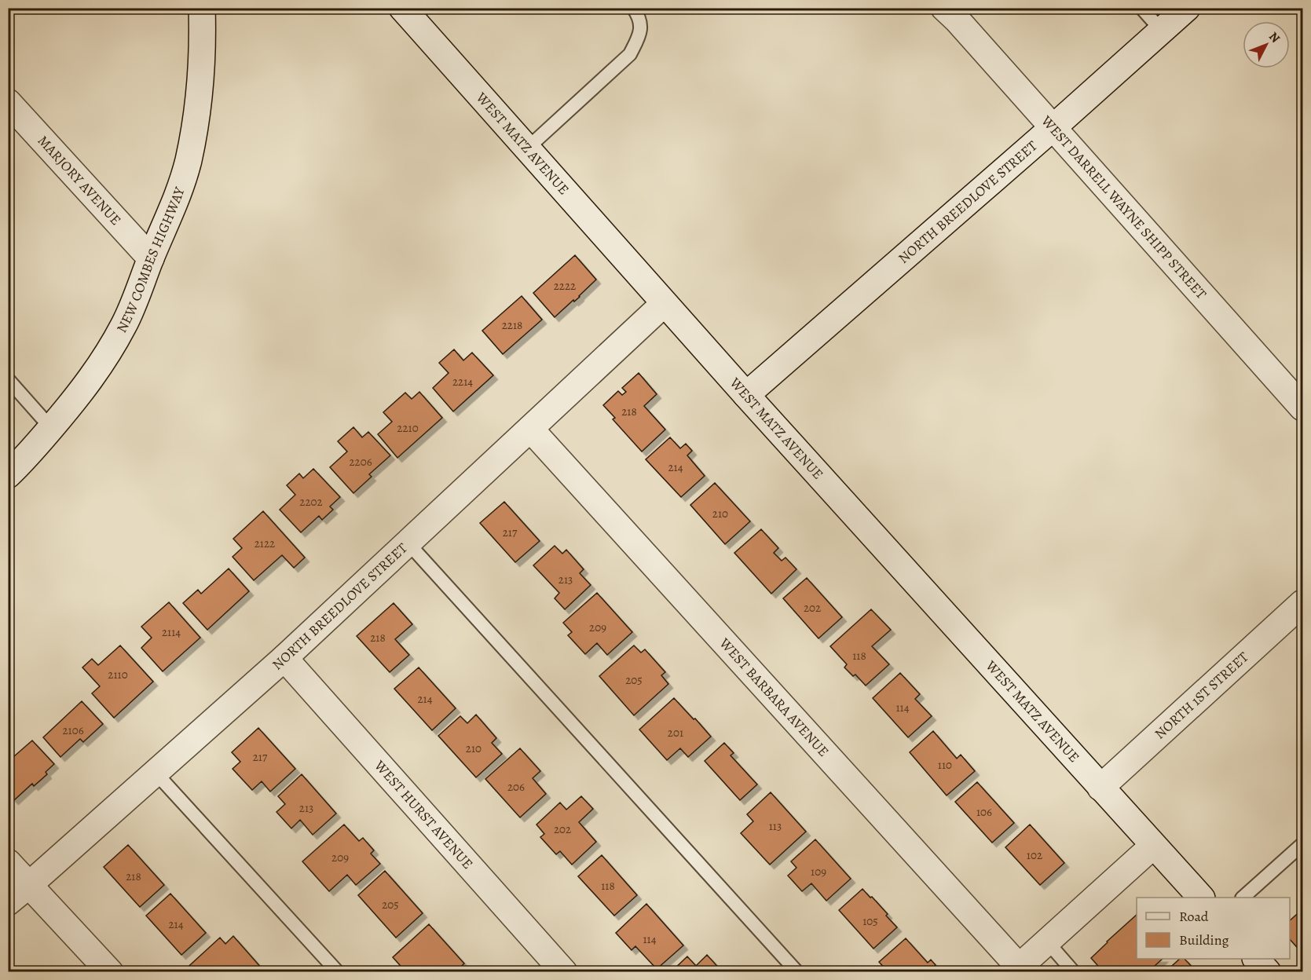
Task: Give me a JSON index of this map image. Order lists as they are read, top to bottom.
{
  "streets": {
    "street": [
      "WEST MATZ AVENUE",
      "MARJORY AVENUE",
      "NORTH BREEDLOVE STREET",
      "WEST DARRELL WAYNE SHIPP STREET",
      "NEW COMBES HIGHWAY",
      "NORTH 1ST STREET",
      "WEST BARBARA AVENUE",
      "WEST HURST AVENUE"
    ]
  },
  "crossings": [
    ["WEST MATZ AVENUE", "NORTH BREEDLOVE STREET"],
    ["WEST MATZ AVENUE", "NORTH 1ST STREET"],
    ["MARJORY AVENUE", "NEW COMBES HIGHWAY"],
    ["NORTH BREEDLOVE STREET", "WEST DARRELL WAYNE SHIPP STREET"],
    ["NORTH BREEDLOVE STREET", "WEST BARBARA AVENUE"],
    ["NORTH BREEDLOVE STREET", "WEST HURST AVENUE"]
  ],
  "house_numbers": [
    "2222",
    "2218",
    "2214",
    "218",
    "2210",
    "2206",
    "214",
    "2202",
    "210",
    "217",
    "2122",
    "213",
    "202",
    "209",
    "2114",
    "218",
    "118",
    "2110",
    "205",
    "214",
    "114",
    "2106",
    "201",
    "210",
    "217",
    "110",
    "206",
    "213",
    "106",
    "113",
    "202",
    "102",
    "209",
    "109",
    "218",
    "118",
    "205",
    "105",
    "214",
    "114"
  ],
  "legend": ["Road", "Building"],
  "north": "top right"
}
